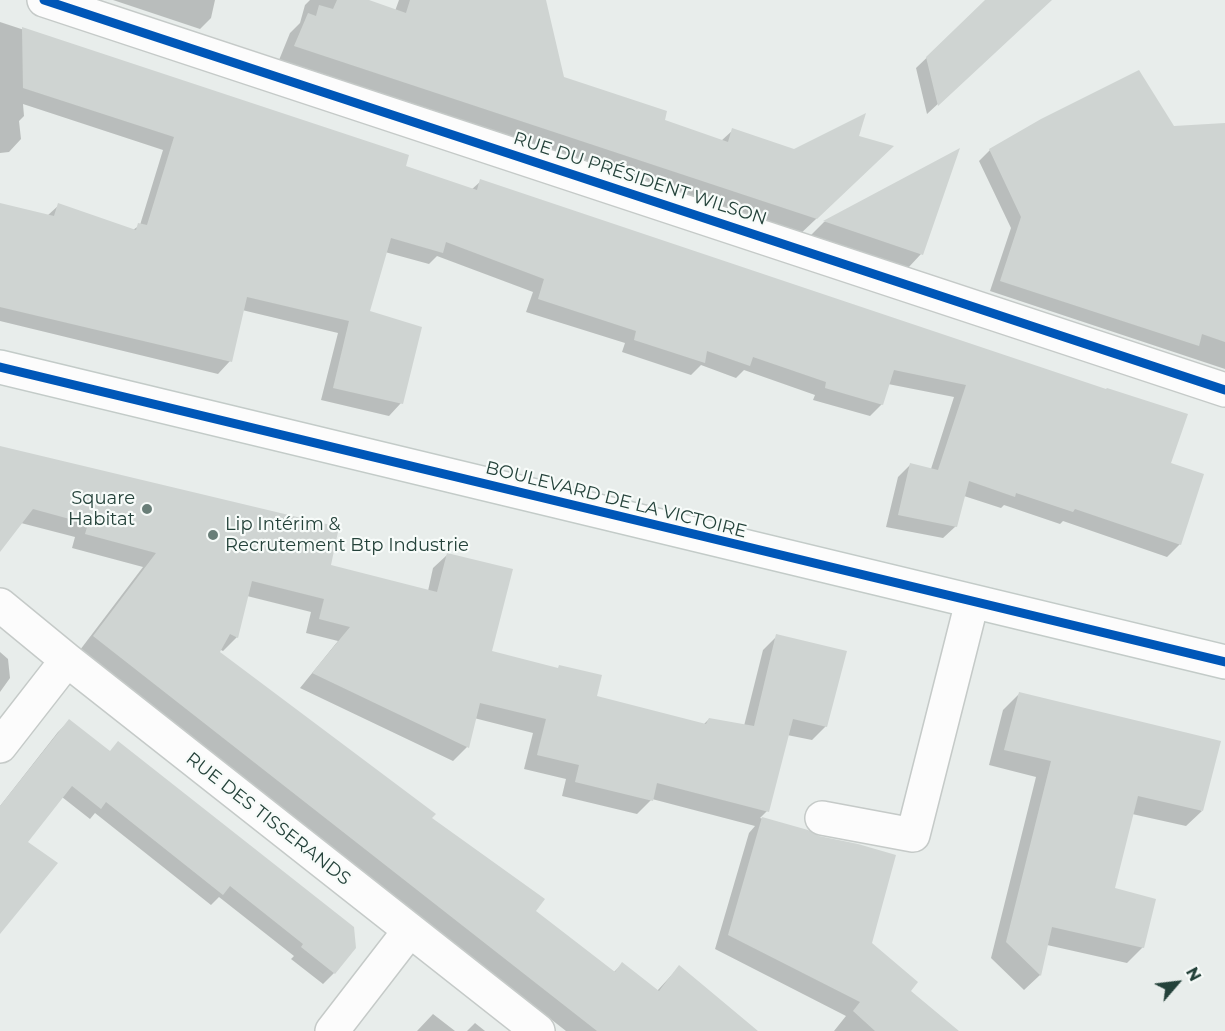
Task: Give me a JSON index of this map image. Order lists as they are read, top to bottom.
{
  "streets": {
    "street": ["RUE DU PRÉSIDENT WILSON", "BOULEVARD DE LA VICTOIRE", "RUE DES TISSERANDS"]
  },
  "places": ["Square Habitat", "Lip Intérim & Recrutement Btp Industrie"],
  "north": "top right"
}
